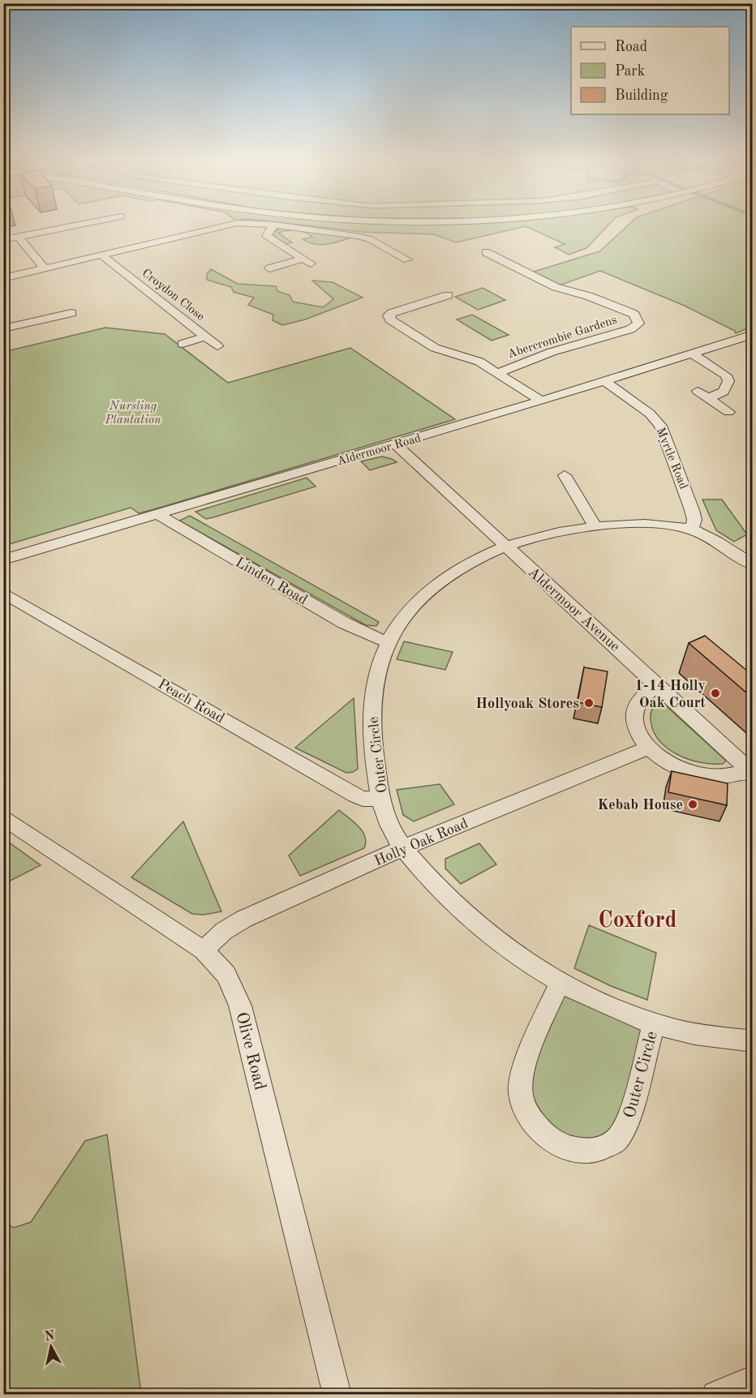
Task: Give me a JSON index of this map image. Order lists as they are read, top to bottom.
{
  "streets": {
    "street": [
      "Croydon Close",
      "Abercrombie Gardens",
      "Aldermoor Road",
      "Myrtle Road",
      "Linden Road",
      "Aldermoor Avenue",
      "Peach Road",
      "Outer Circle",
      "Holly Oak Road",
      "Olive Road"
    ]
  },
  "crossings": [
    ["Aldermoor Road", "Myrtle Road"],
    ["Aldermoor Road", "Linden Road"],
    ["Aldermoor Road", "Aldermoor Avenue"],
    ["Myrtle Road", "Outer Circle"],
    ["Linden Road", "Outer Circle"],
    ["Aldermoor Avenue", "Outer Circle"],
    ["Peach Road", "Outer Circle"],
    ["Outer Circle", "Holly Oak Road"],
    ["Holly Oak Road", "Olive Road"]
  ],
  "districts": ["Coxford"],
  "parks": ["Nursling Plantation"],
  "places": ["1-14 Holly Oak Court", "Hollyoak Stores", "Kebab House"],
  "legend": ["Road", "Park", "Building"],
  "north": "top"
}
